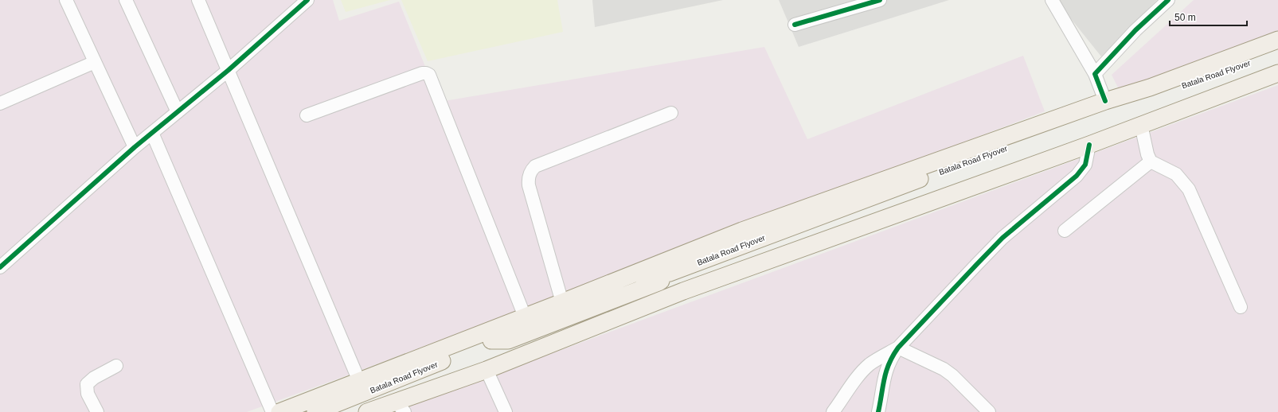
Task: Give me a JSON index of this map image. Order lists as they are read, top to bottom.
{
  "streets": {
    "main road": ["Batala Road Flyover"]
  },
  "scale_bar": "50 m"
}
